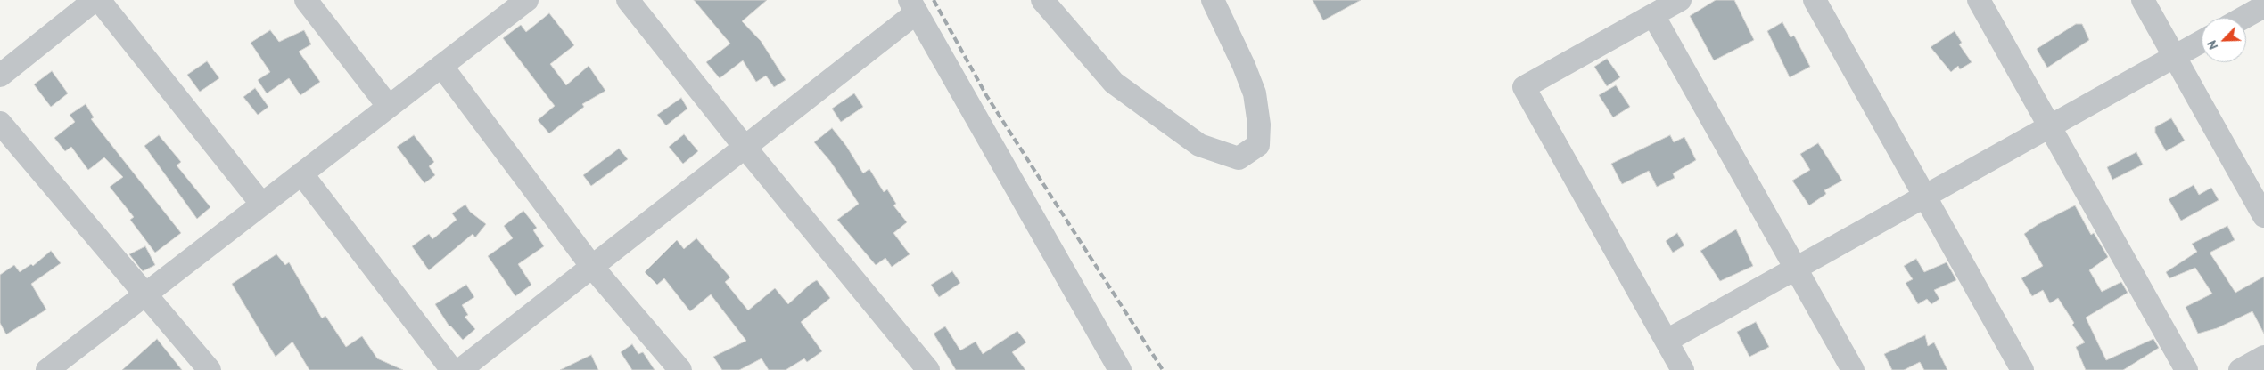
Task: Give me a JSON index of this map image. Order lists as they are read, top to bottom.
{
  "north": "bottom left"
}
